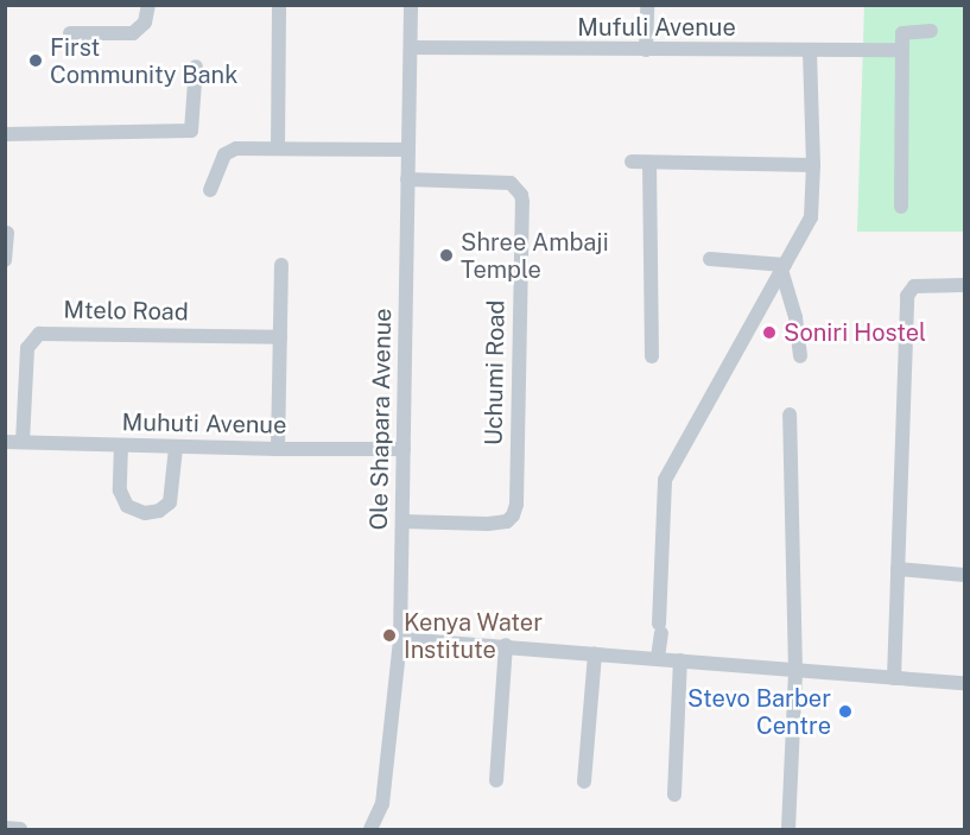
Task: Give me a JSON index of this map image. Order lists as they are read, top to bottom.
{
  "streets": {
    "street": [
      "Mufuli Avenue",
      "Mtelo Road",
      "Uchumi Road",
      "Ole Shapara Avenue",
      "Muhuti Avenue"
    ]
  },
  "crossings": [
    ["Mufuli Avenue", "Ole Shapara Avenue"],
    ["Mtelo Road", "Muhuti Avenue"],
    ["Uchumi Road", "Ole Shapara Avenue"],
    ["Ole Shapara Avenue", "Muhuti Avenue"]
  ],
  "places": [
    "First Community Bank",
    "Shree Ambaji Temple",
    "Soniri Hostel",
    "Kenya Water Institute",
    "Stevo Barber Centre"
  ]
}
